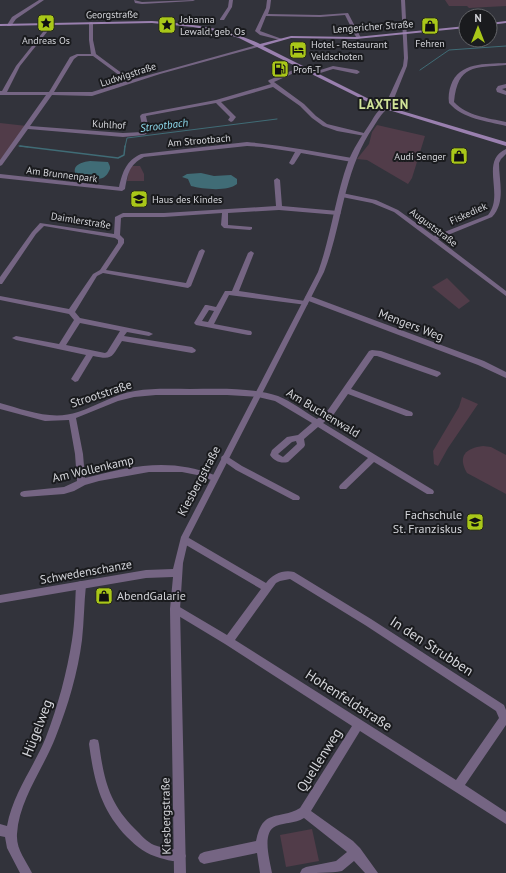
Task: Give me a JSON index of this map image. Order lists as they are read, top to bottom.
{
  "streets": {
    "main road": ["Georgstraße", "Lengericher Straße"],
    "street": [
      "Ludwigstraße",
      "Kuhlhof",
      "Am Strootbach",
      "Am Brunnenpark",
      "Fiskediek",
      "Daimlerstraße",
      "Auguststraße",
      "Mengers Weg",
      "Strootstraße",
      "Am Buchenwald",
      "Am Wollenkamp",
      "Kiesbergstraße",
      "Schwedenschanze",
      "In den Strubben",
      "Hohenfeldstraße",
      "Hügelweg",
      "Quellenweg"
    ]
  },
  "crossings": [
    ["Lengericher Straße", "Ludwigstraße"],
    ["Am Strootbach", "Am Brunnenpark"],
    ["Am Strootbach", "Kiesbergstraße"],
    ["Fiskediek", "Auguststraße"],
    ["Auguststraße", "Kiesbergstraße"],
    ["Mengers Weg", "Kiesbergstraße"],
    ["Strootstraße", "Am Buchenwald"],
    ["Strootstraße", "Kiesbergstraße"],
    ["Am Buchenwald", "Kiesbergstraße"],
    ["Am Wollenkamp", "Kiesbergstraße"],
    ["Kiesbergstraße", "Schwedenschanze"],
    ["Kiesbergstraße", "Hohenfeldstraße"],
    ["Schwedenschanze", "Hügelweg"],
    ["In den Strubben", "Hohenfeldstraße"],
    ["Hohenfeldstraße", "Quellenweg"]
  ],
  "districts": ["LAXTEN"],
  "water": ["Strootbach"],
  "places": {
    "place": ["Andreas Os", "Johanna Lewald, geb. Os"],
    "shop": ["Fehren", "Audi Senger", "AbendGalarie"],
    "hotel": ["Hotel - Restaurant Veldschoten"],
    "fuel station": ["Profi-T"],
    "school or university": ["Haus des Kindes", "Fachschule St. Franziskus"]
  },
  "north": "top"
}
